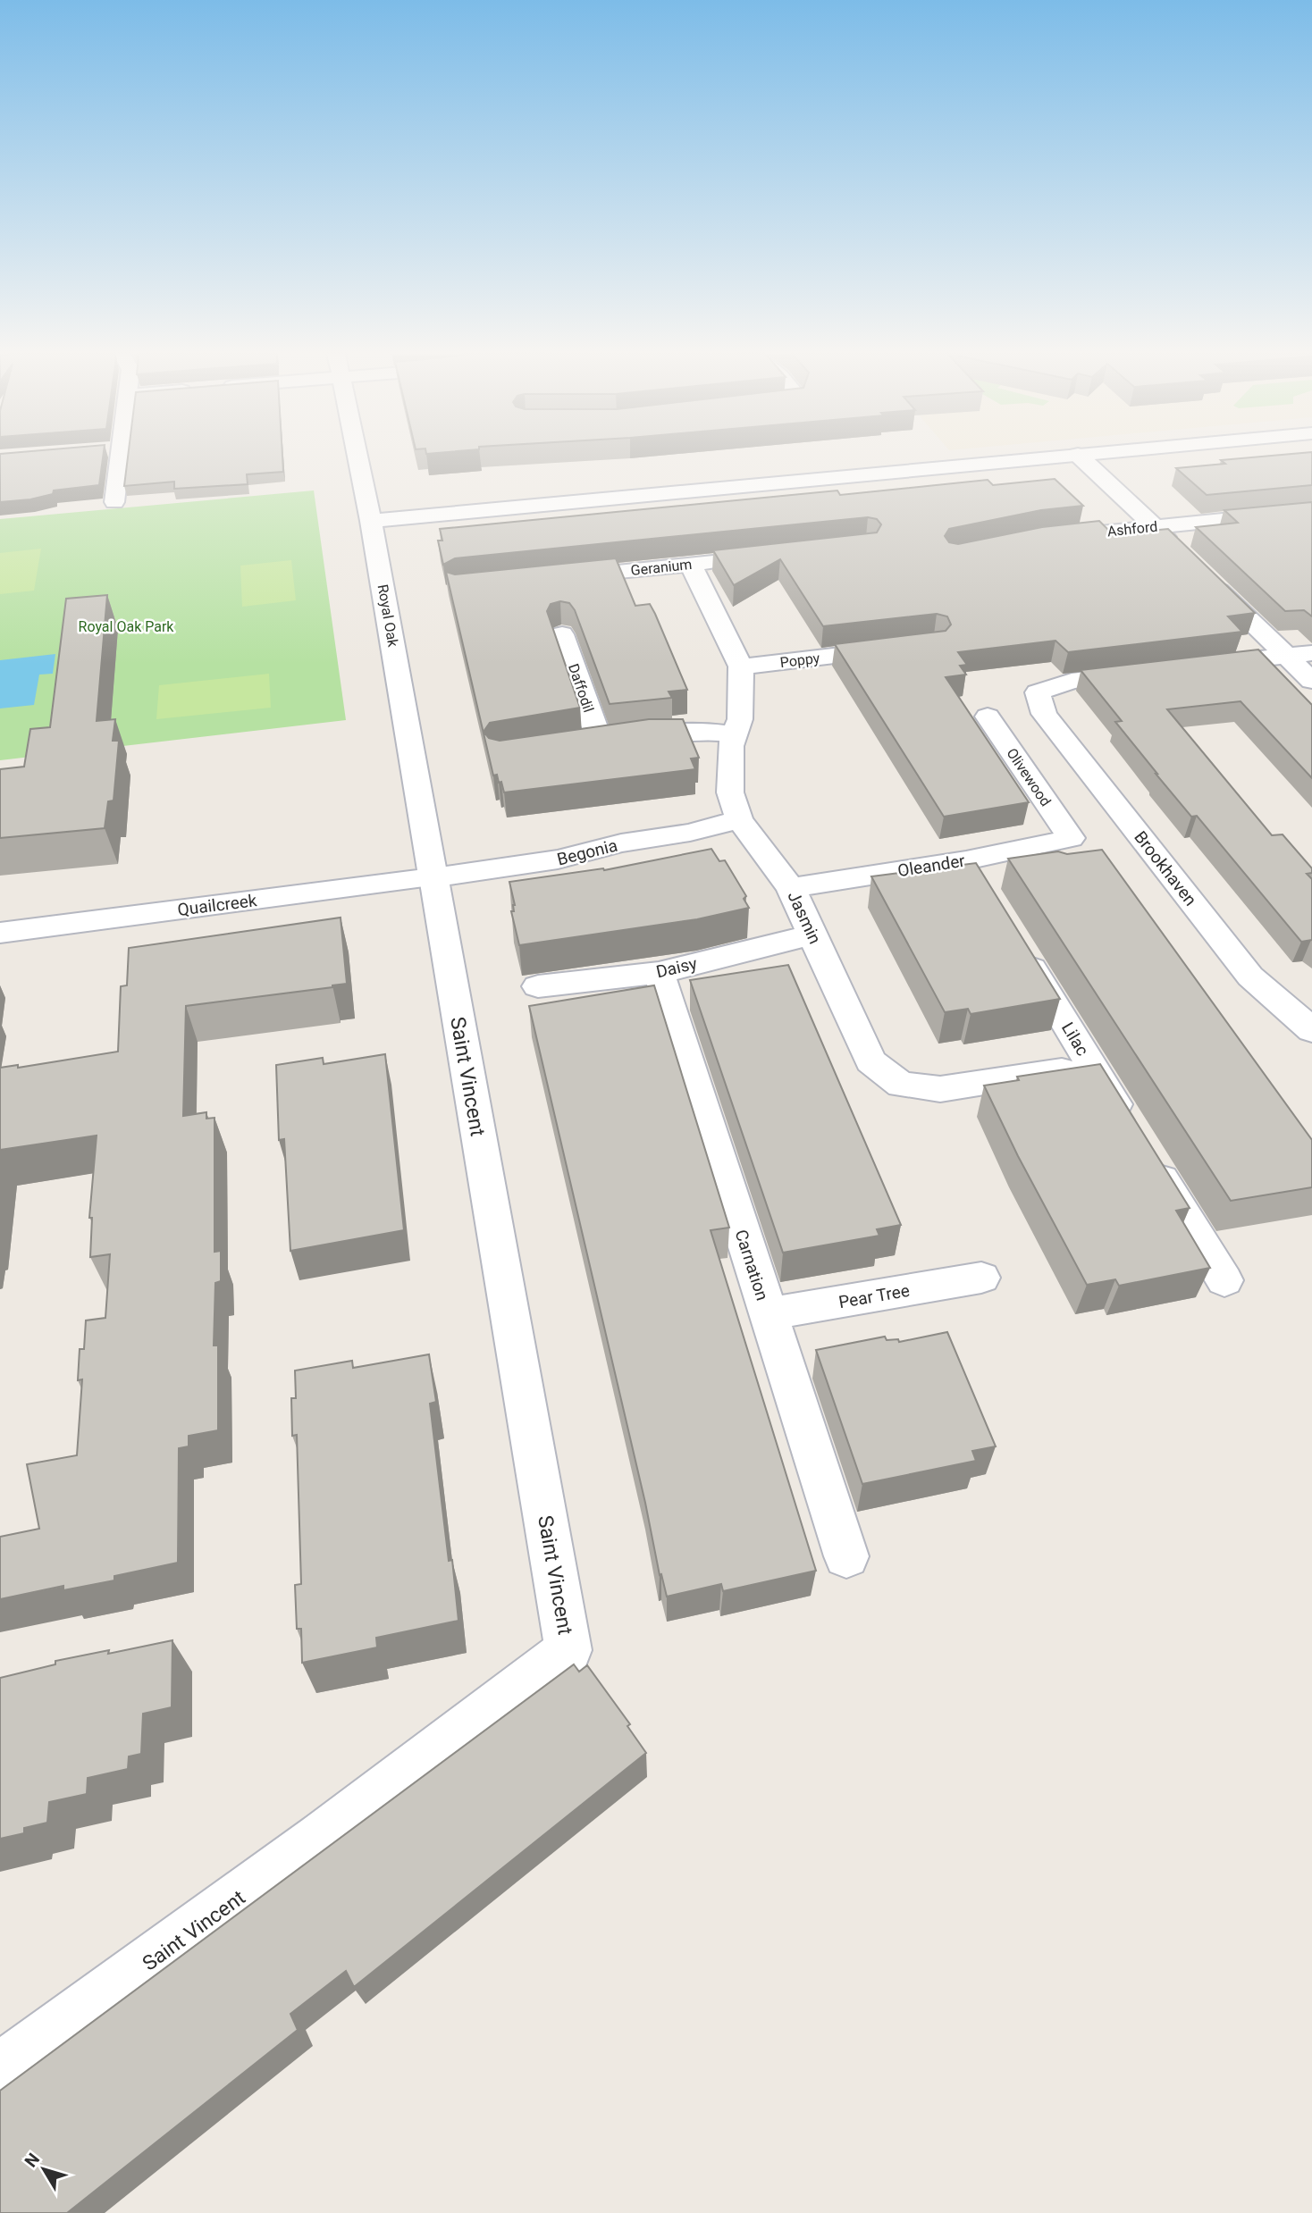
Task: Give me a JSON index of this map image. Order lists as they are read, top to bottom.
{
  "streets": {
    "street": [
      "Ashford",
      "Geranium",
      "Royal Oak",
      "Poppy",
      "Daffodil",
      "Olivewood",
      "Begonia",
      "Oleander",
      "Brookhaven",
      "Quailcreek",
      "Jasmin",
      "Daisy",
      "Lilac",
      "Saint Vincent",
      "Carnation",
      "Pear Tree"
    ]
  },
  "crossings": [
    ["Geranium", "Jasmin"],
    ["Royal Oak", "Begonia"],
    ["Royal Oak", "Quailcreek"],
    ["Royal Oak", "Saint Vincent"],
    ["Poppy", "Jasmin"],
    ["Daffodil", "Jasmin"],
    ["Olivewood", "Oleander"],
    ["Begonia", "Quailcreek"],
    ["Begonia", "Jasmin"],
    ["Begonia", "Saint Vincent"],
    ["Oleander", "Jasmin"],
    ["Quailcreek", "Saint Vincent"],
    ["Jasmin", "Daisy"],
    ["Jasmin", "Lilac"],
    ["Daisy", "Carnation"],
    ["Carnation", "Pear Tree"]
  ],
  "parks": ["Royal Oak Park"],
  "north": "top left"
}
